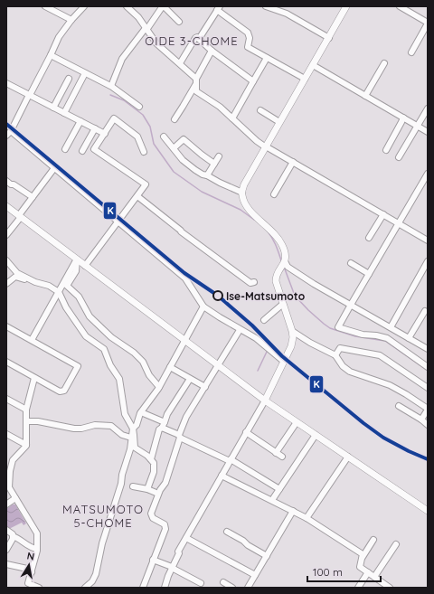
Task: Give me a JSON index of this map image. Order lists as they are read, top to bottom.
{
  "districts": ["OIDE 3-CHOME", "MATSUMOTO 5-CHOME"],
  "places": ["Ise-Matsumoto"],
  "lines": ["transit line K"],
  "scale_bar": "100 m",
  "north": "top"
}
